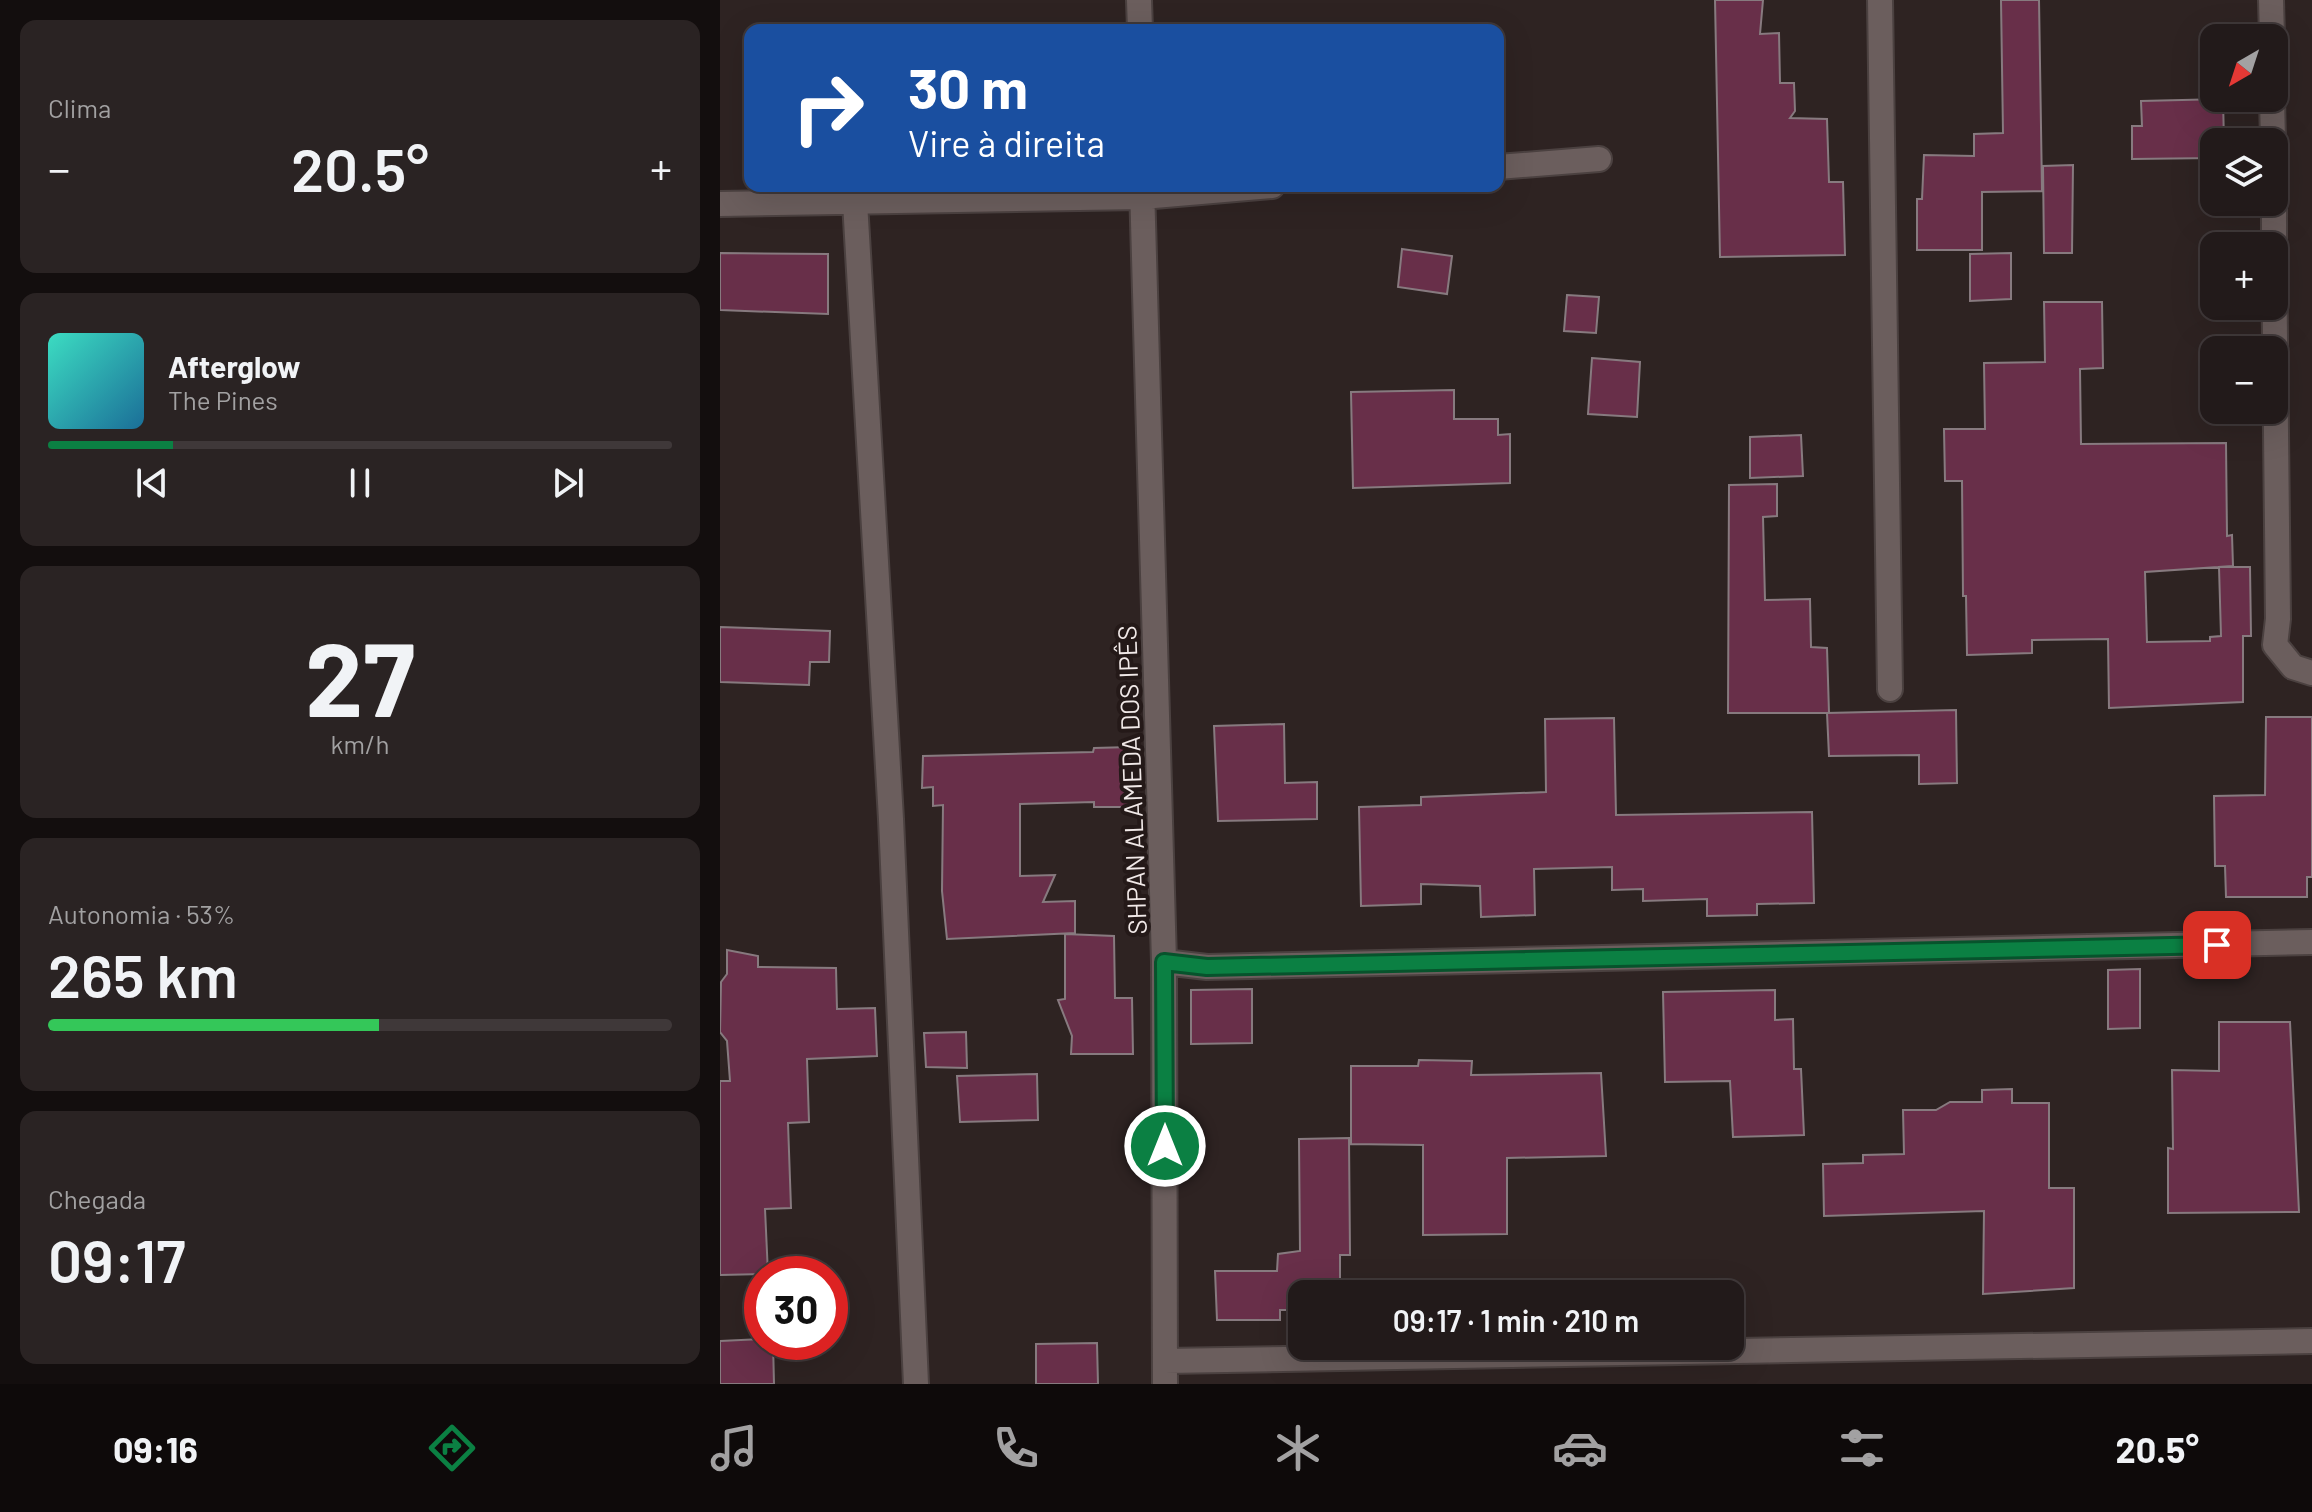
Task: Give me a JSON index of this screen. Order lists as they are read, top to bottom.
{
  "streets": {
    "street": ["SHPAN ALAMEDA DOS IPÊS"]
  },
  "north": "bottom left",
  "page": {
    "tile": [
      "Clima",
      ["27", "km/h"],
      ["Autonomia · 53%", "265 km"],
      ["Chegada", "09:17"]
    ],
    "map_buttons": ["+", "−"],
    "turn": ["30 m", "Vire à direita"],
    "heat": ["−", "20.5°", "+"],
    "song": ["Afterglow", "The Pines"],
    "limit": "30",
    "trip": "09:17 · 1 min · 210 m",
    "tabs": ["09:16", "20.5°"]
  }
}
